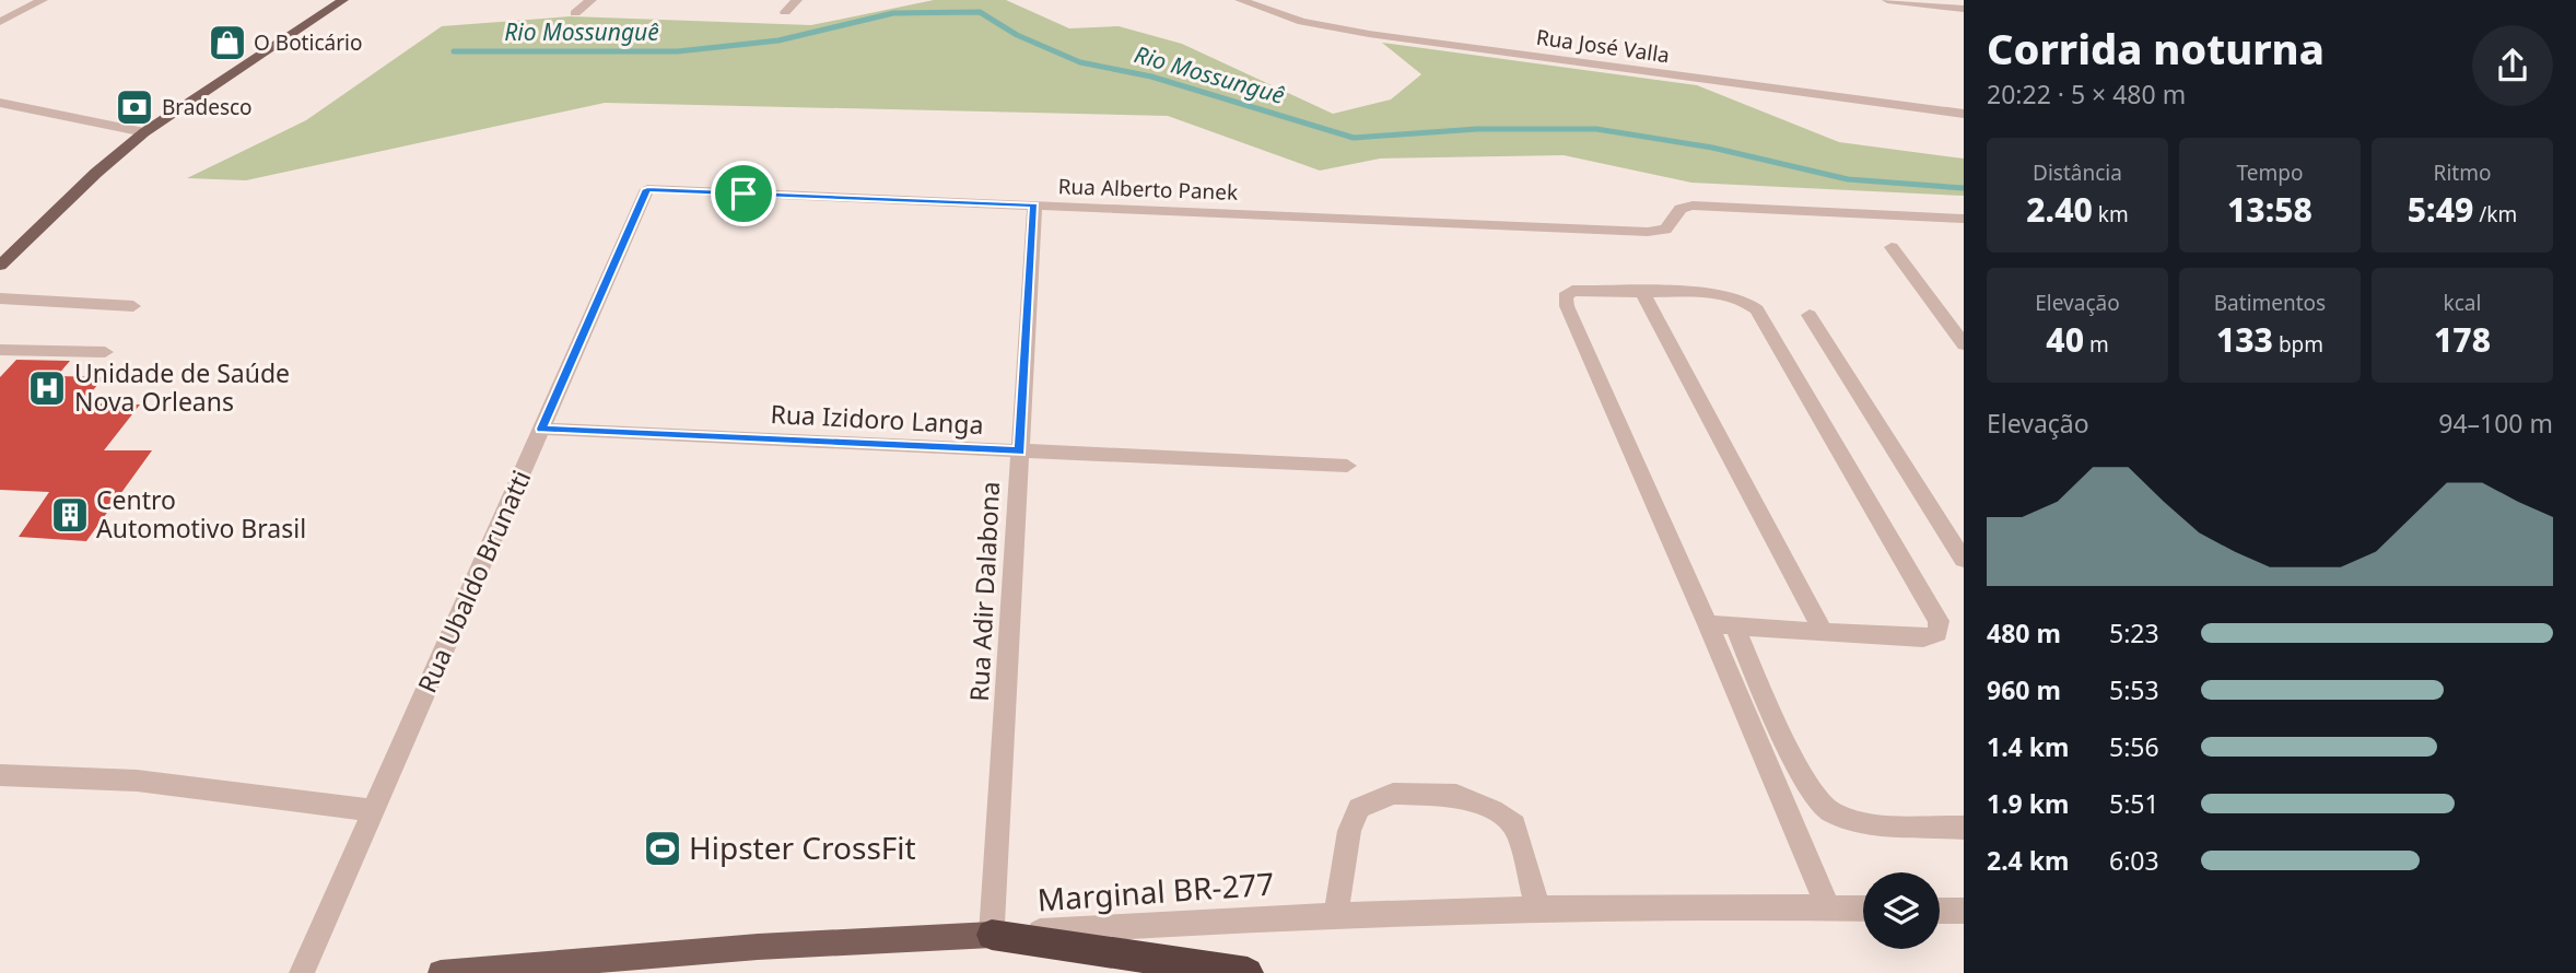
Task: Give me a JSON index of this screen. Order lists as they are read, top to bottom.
{
  "streets": {
    "main road": ["Marginal BR-277"],
    "street": [
      "Rua José Valla",
      "Rua Alberto Panek",
      "Rua Izidoro Langa",
      "Rua Ubaldo Brunatti",
      "Rua Adir Dalabona"
    ]
  },
  "crossings": [
    ["Rua Alberto Panek", "Rua Ubaldo Brunatti"],
    ["Rua Alberto Panek", "Rua Adir Dalabona"],
    ["Rua Izidoro Langa", "Rua Ubaldo Brunatti"],
    ["Rua Izidoro Langa", "Rua Adir Dalabona"],
    ["Rua Adir Dalabona", "Marginal BR-277"]
  ],
  "water": ["Rio Mossunguê"],
  "places": {
    "shop": ["O Boticário"],
    "bank": ["Bradesco"],
    "hospital": ["Unidade de Saúde Nova Orleans"],
    "building": ["Centro Automotivo Brasil"],
    "sports": ["Hipster CrossFit"]
  },
  "page": {
    "heading": ["Corrida noturna", "20:22 · 5 × 480 m"],
    "stats": [
      ["Distância", "2.40 km"],
      ["Tempo", "13:58"],
      ["Ritmo", "5:49 /km"],
      ["Elevação", "40 m"],
      ["Batimentos", "133 bpm"],
      ["kcal", "178"]
    ],
    "chart": ["Elevação", "94–100 m"],
    "list": [
      {
        "name": "480 m",
        "note": "5:23"
      },
      {
        "name": "960 m",
        "note": "5:53"
      },
      {
        "name": "1.4 km",
        "note": "5:56"
      },
      {
        "name": "1.9 km",
        "note": "5:51"
      },
      {
        "name": "2.4 km",
        "note": "6:03"
      }
    ]
  }
}
